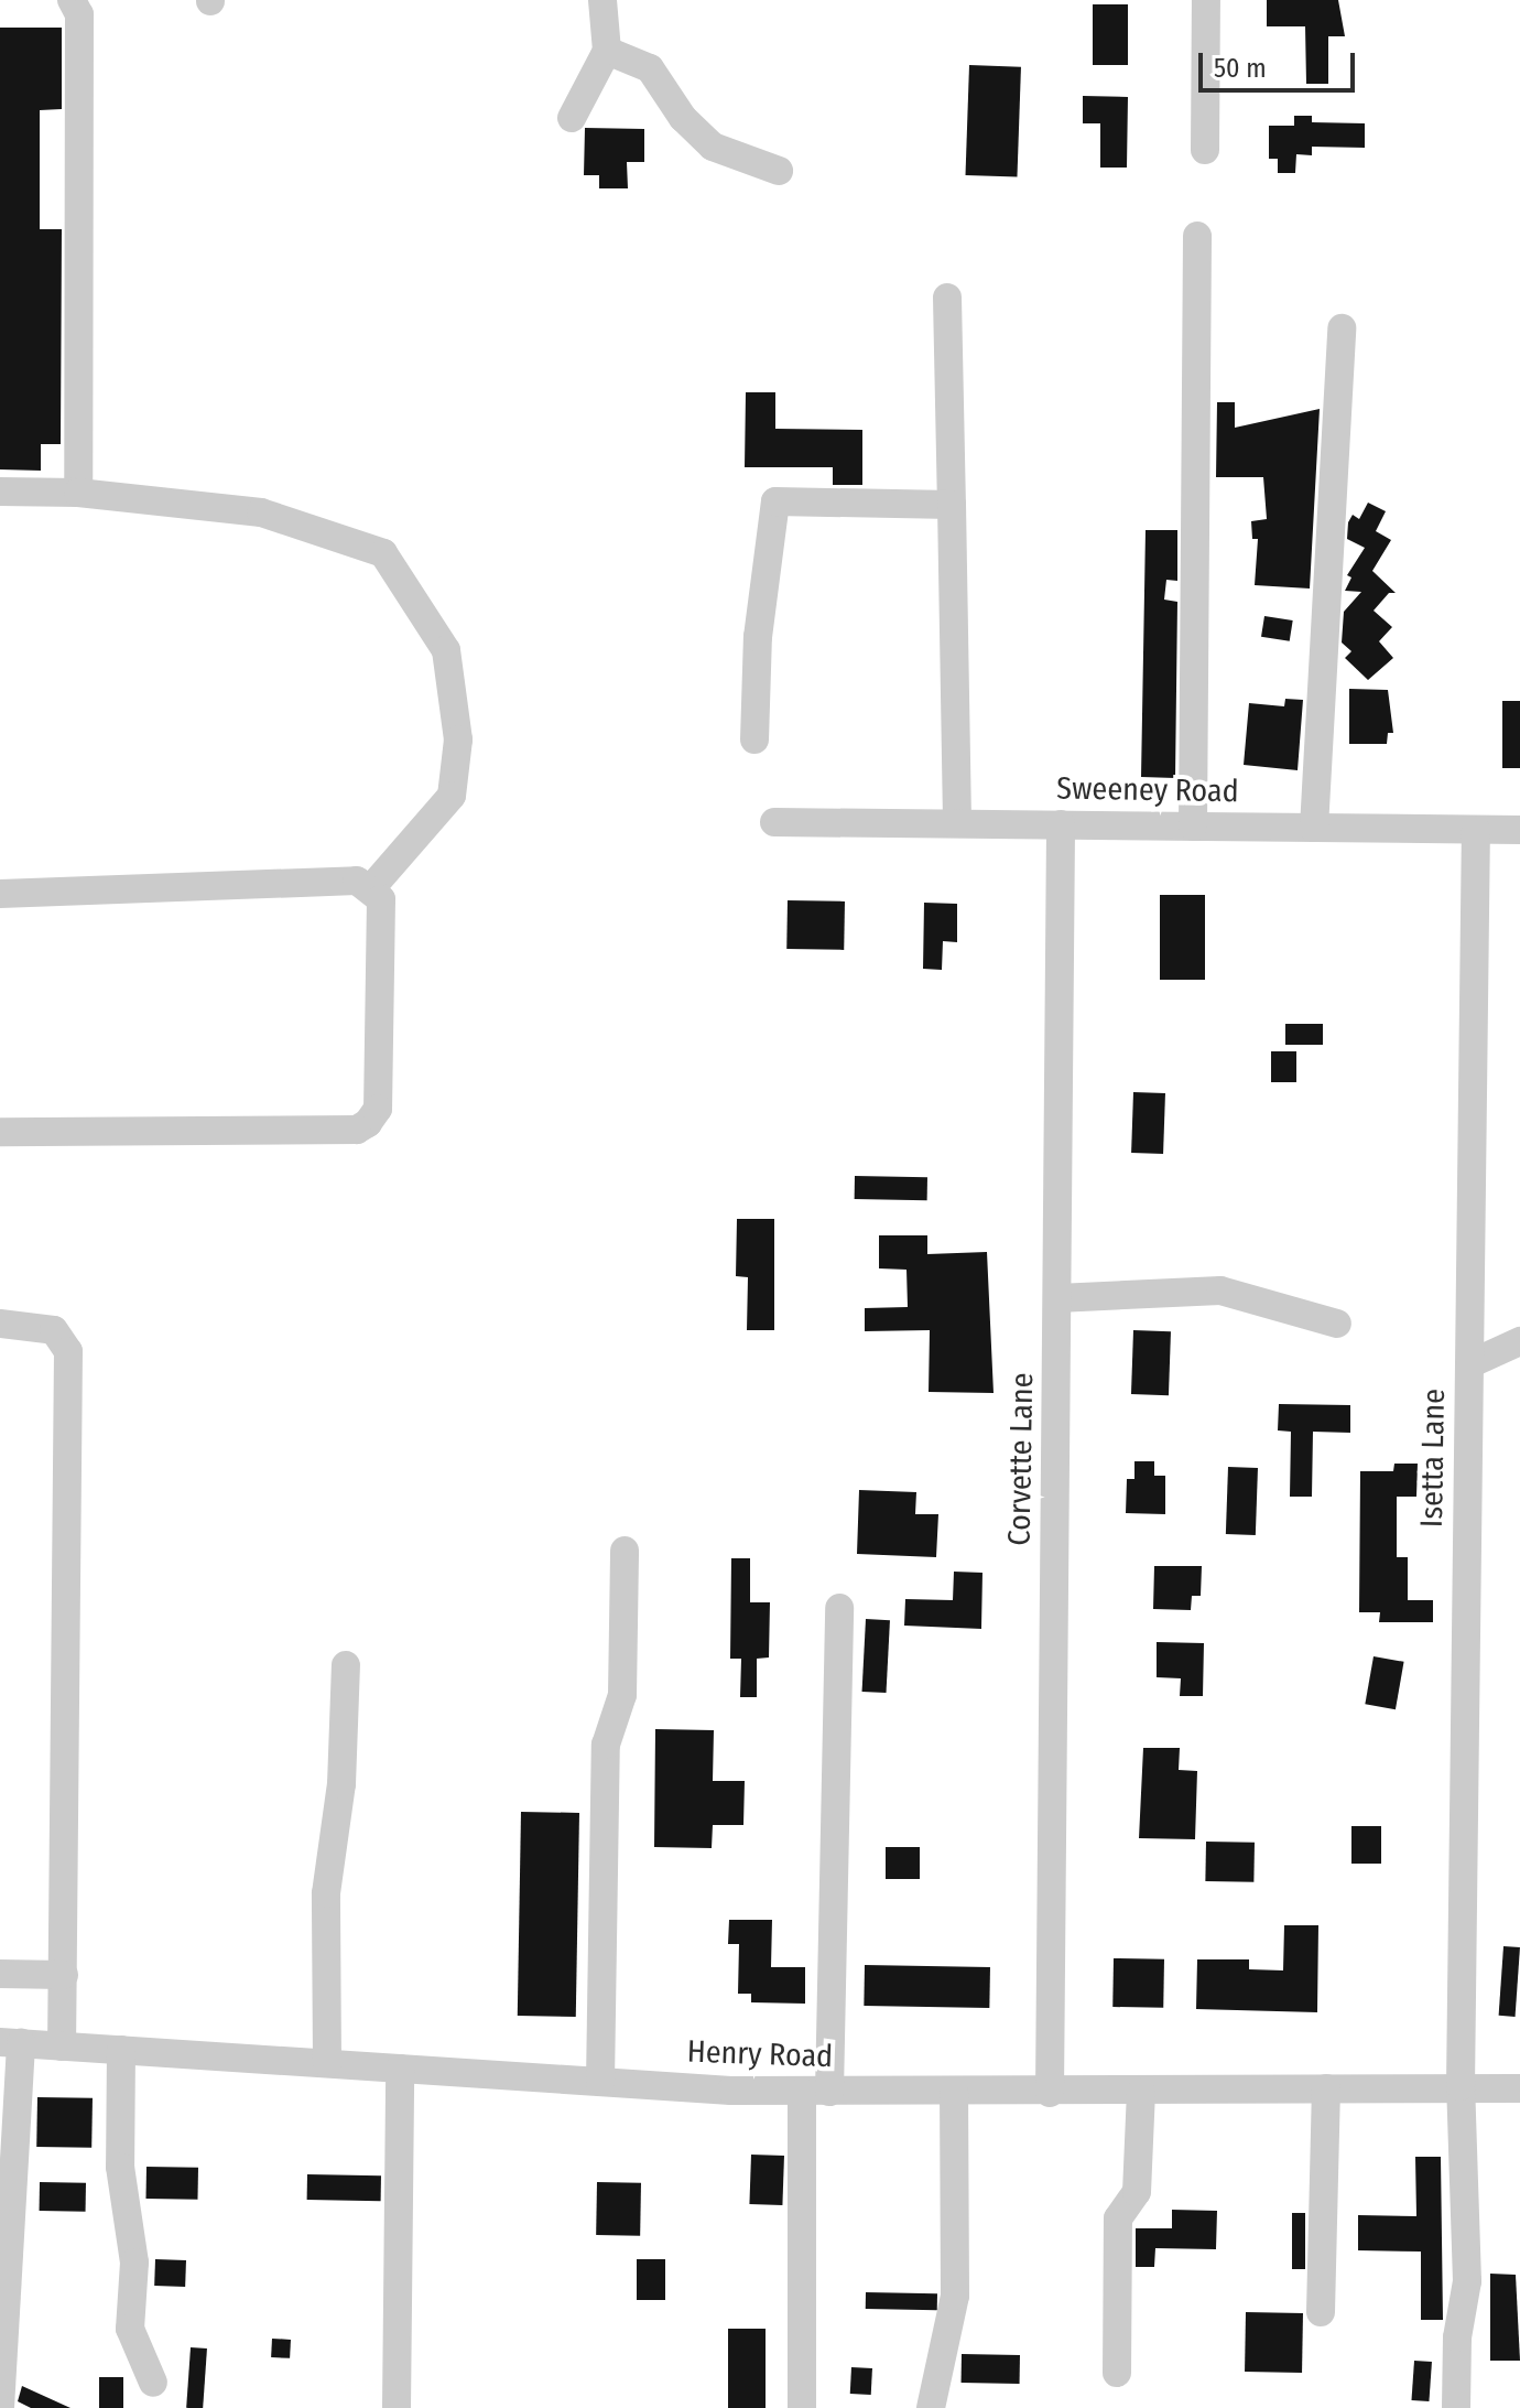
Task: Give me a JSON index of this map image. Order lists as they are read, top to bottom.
{
  "streets": {
    "street": [
      "Sweeney Road",
      "Isetta Lane",
      "Corvette Lane",
      "Henry Road"
    ]
  },
  "crossings": [
    ["Sweeney Road", "Isetta Lane"],
    ["Sweeney Road", "Corvette Lane"],
    ["Isetta Lane", "Henry Road"],
    ["Corvette Lane", "Henry Road"]
  ],
  "scale_bar": "50 m"
}
